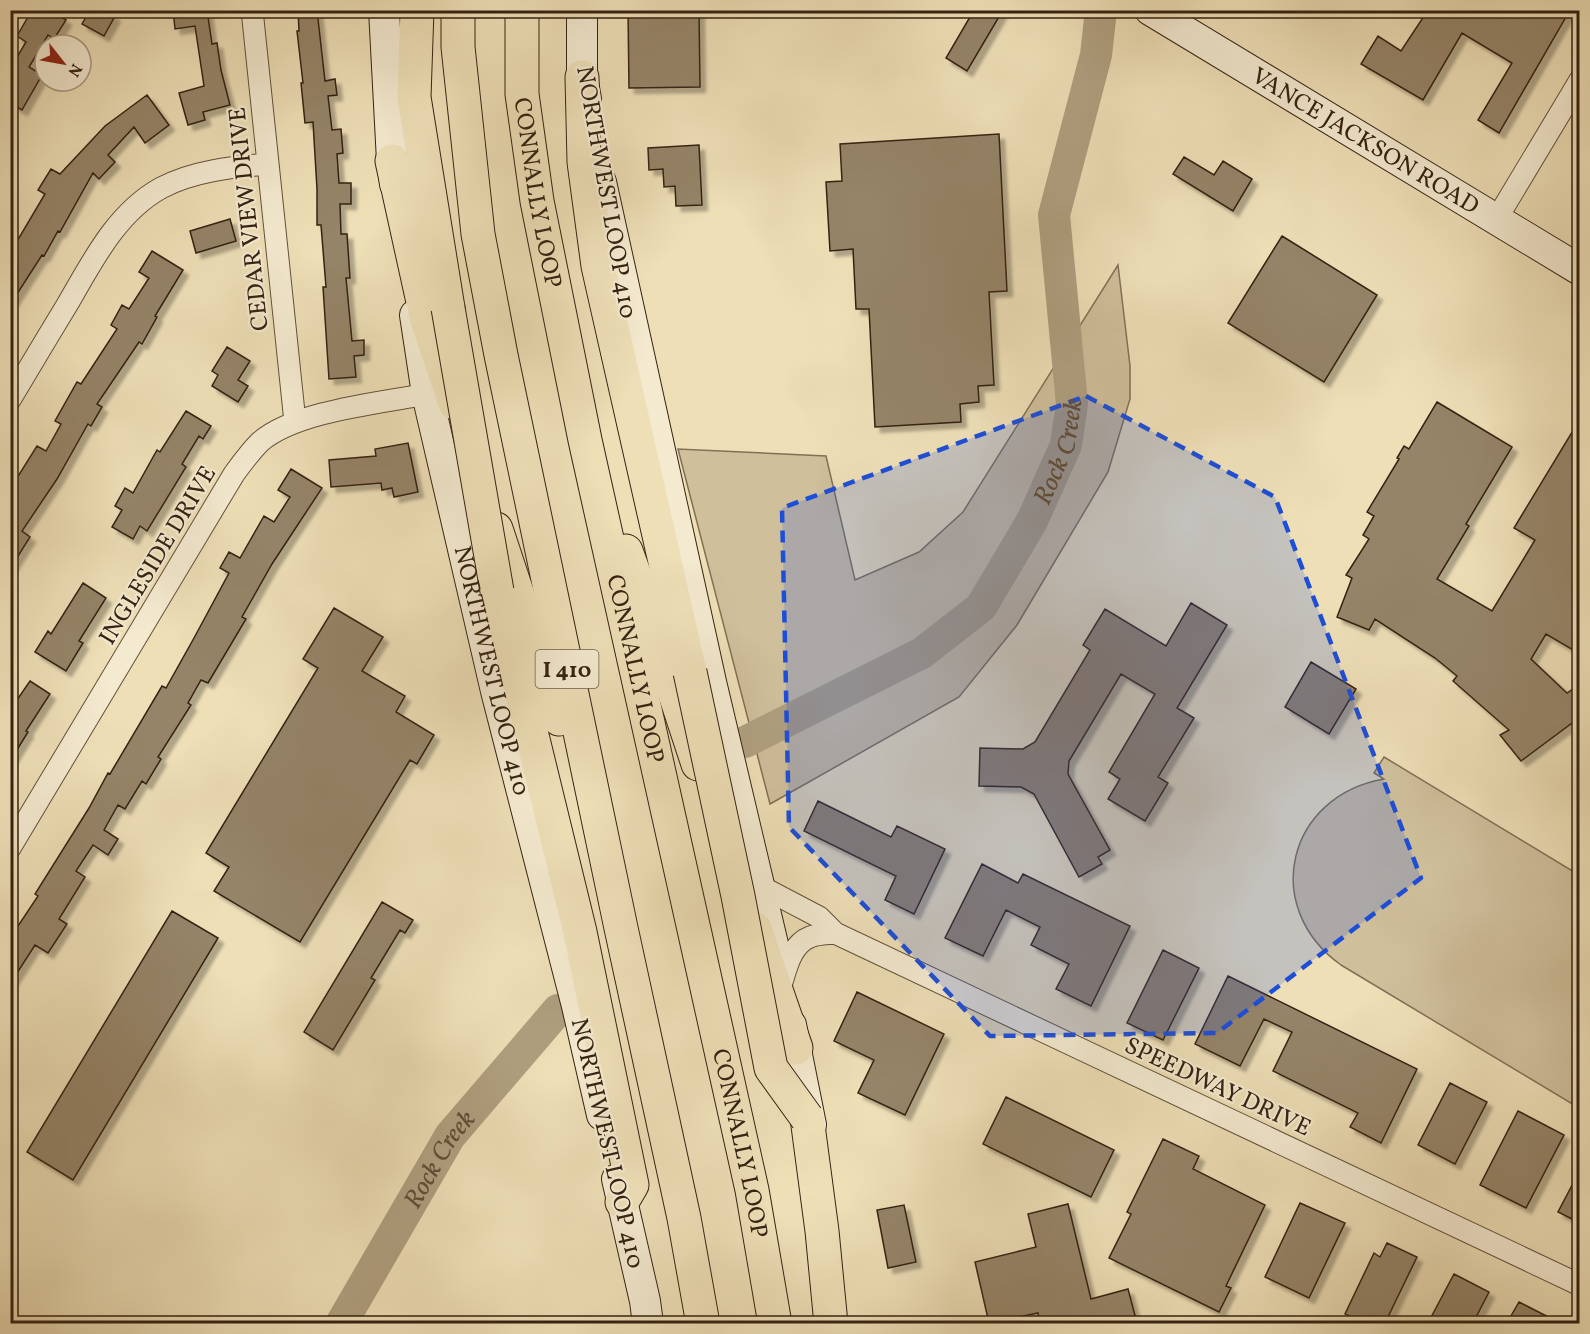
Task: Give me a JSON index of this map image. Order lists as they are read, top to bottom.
{
  "streets": {
    "highway": ["CONNALLY LOOP", "I 410"],
    "main road": ["VANCE JACKSON ROAD", "NORTHWEST LOOP 410"],
    "street": ["CEDAR VIEW DRIVE", "INGLESIDE DRIVE", "SPEEDWAY DRIVE"]
  },
  "crossings": [
    ["NORTHWEST LOOP 410", "INGLESIDE DRIVE"],
    ["NORTHWEST LOOP 410", "SPEEDWAY DRIVE"],
    ["CEDAR VIEW DRIVE", "INGLESIDE DRIVE"]
  ],
  "water": ["Rock Creek"],
  "north": "bottom right"
}
